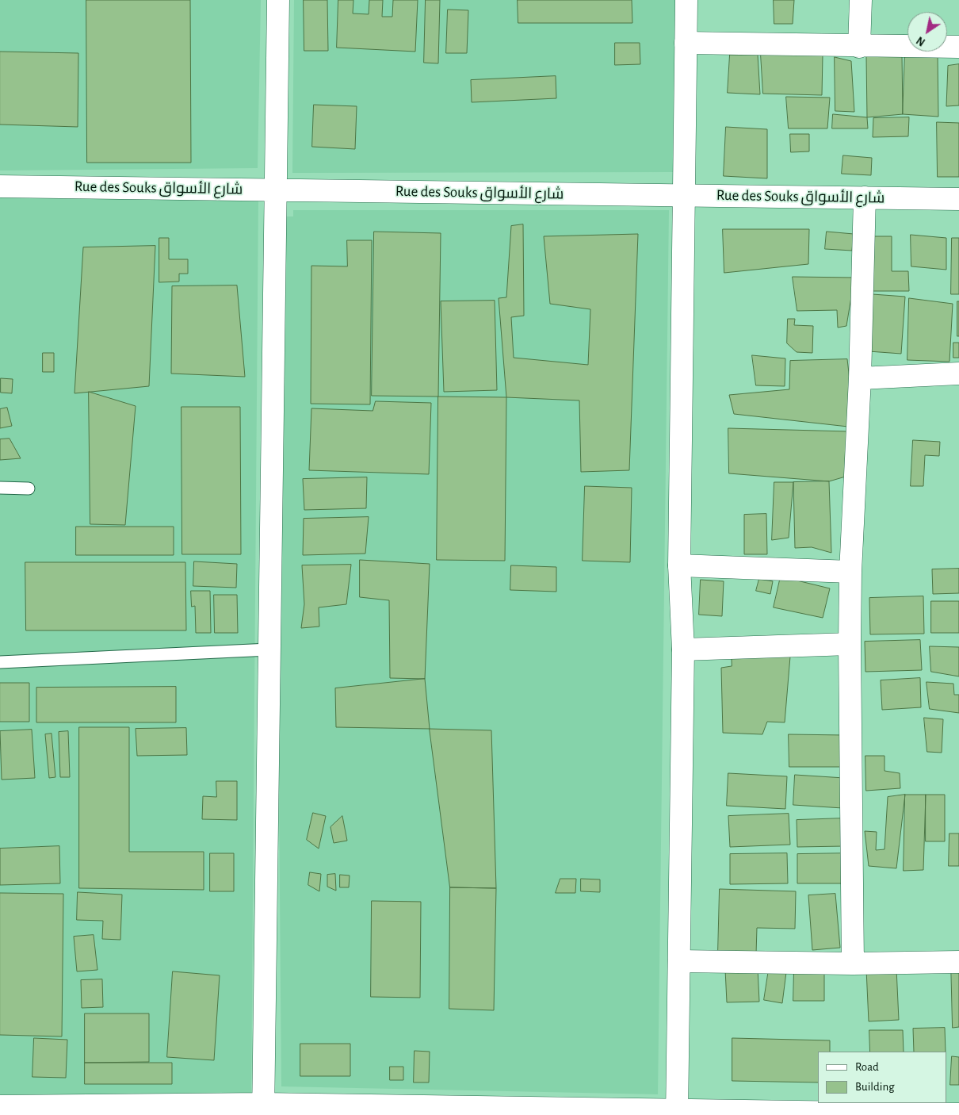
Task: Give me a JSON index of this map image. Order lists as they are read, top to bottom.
{
  "streets": {
    "street": ["Rue des Souks شارع الأسواق"]
  },
  "legend": ["Road", "Building"],
  "north": "bottom left"
}
